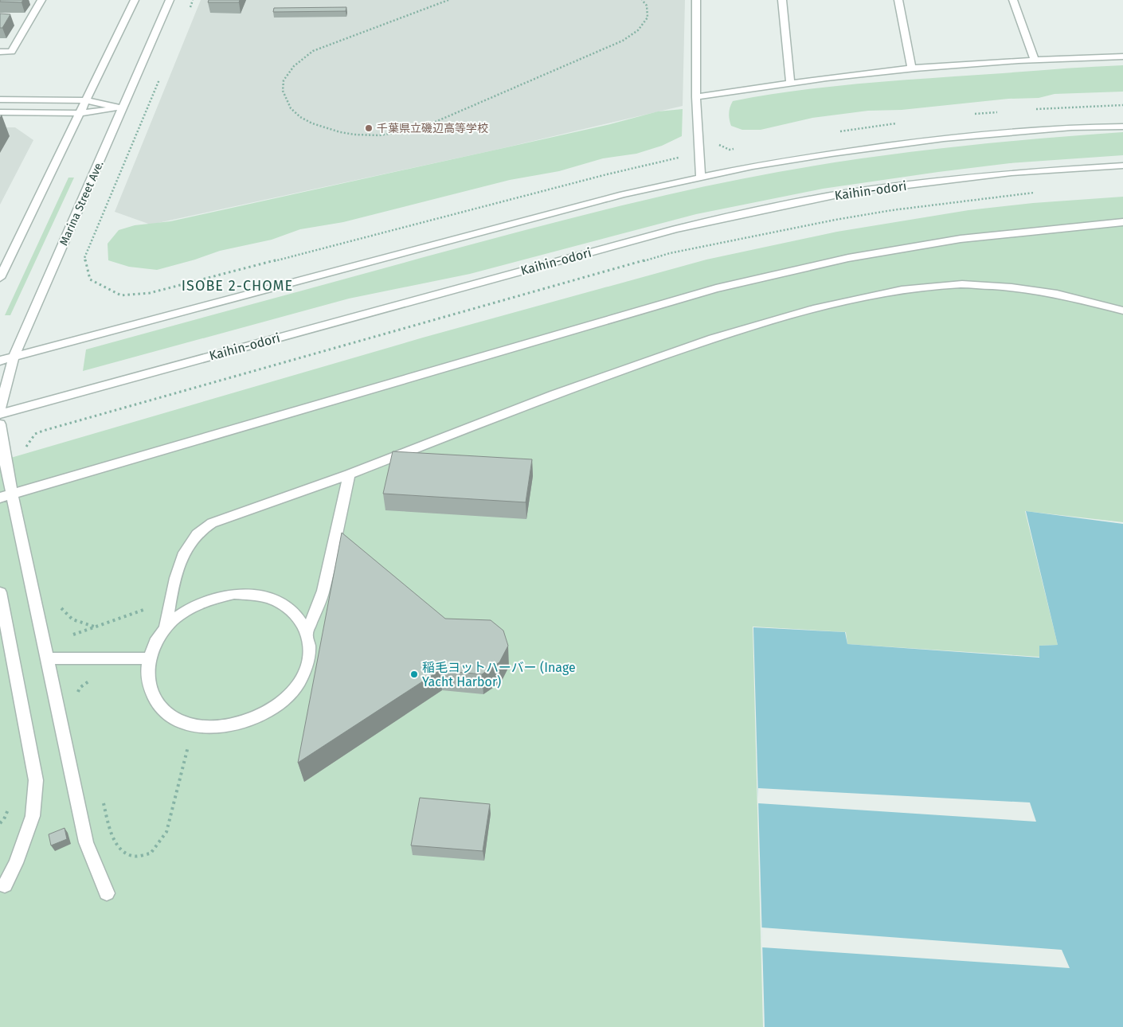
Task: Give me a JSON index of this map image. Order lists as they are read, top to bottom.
{
  "streets": {
    "street": ["Kaihin-odori", "Marina Street Ave."]
  },
  "districts": ["ISOBE 2-CHOME"],
  "places": ["千葉県立磯辺高等学校", "稲毛ヨットハーバー (Inage Yacht Harbor)"]
}
